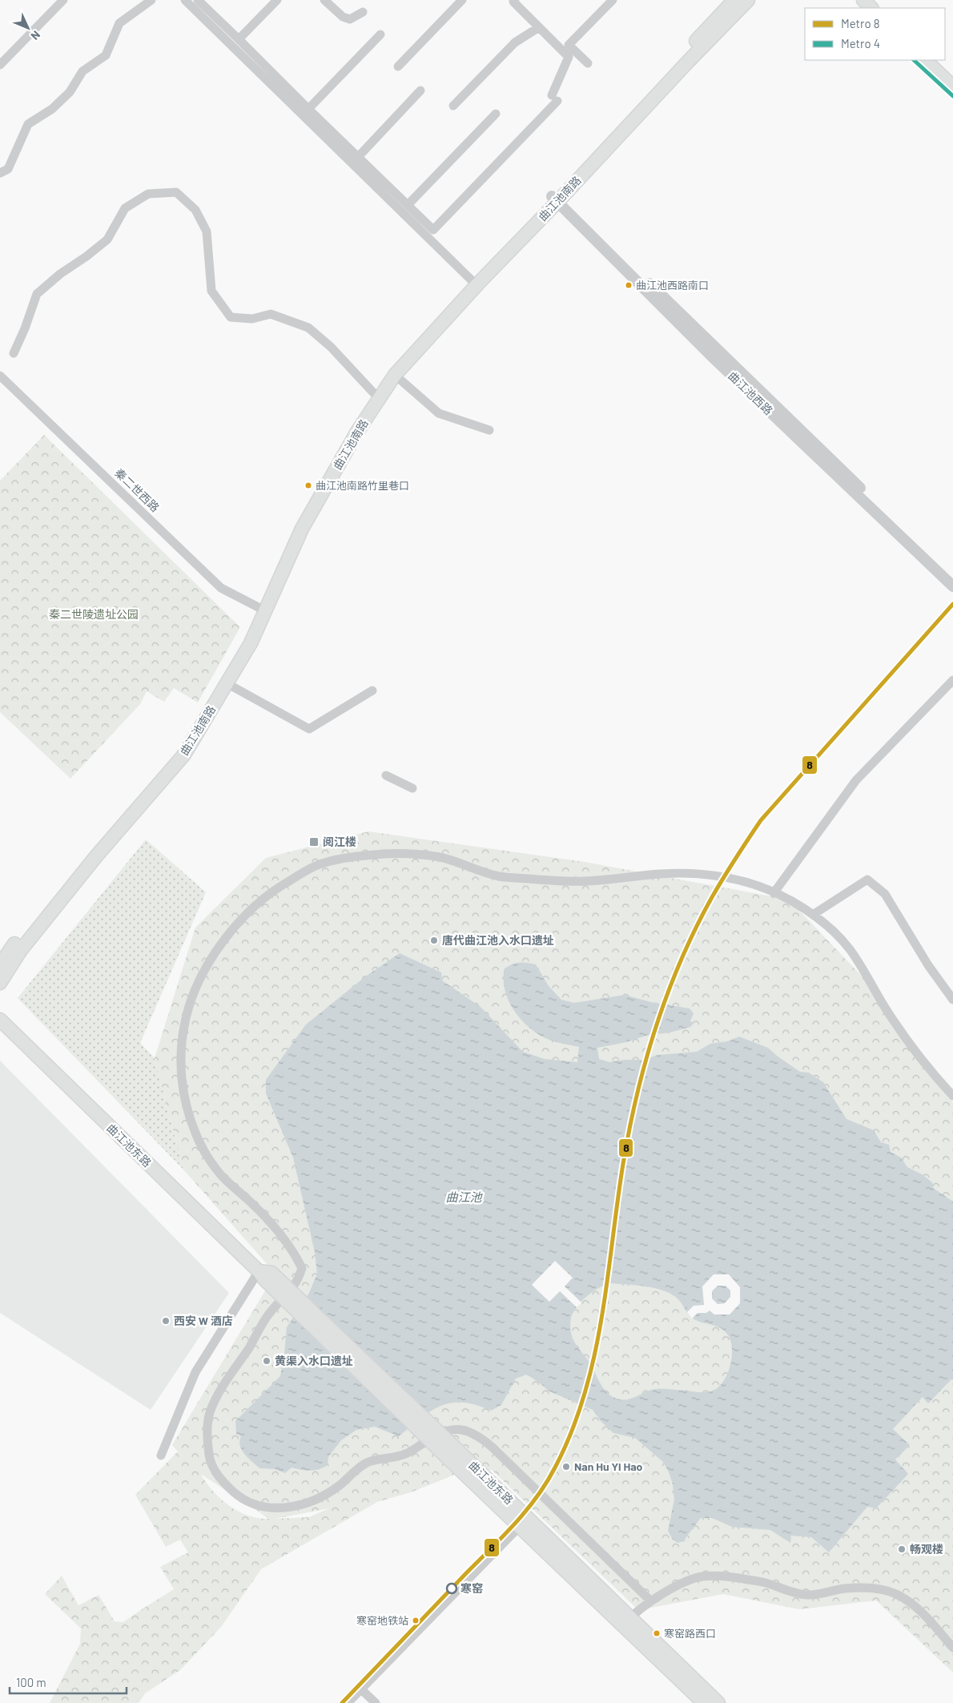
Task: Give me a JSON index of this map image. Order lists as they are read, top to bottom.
{
  "streets": {
    "main road": ["曲江池南路", "曲江池东路"],
    "street": ["曲江池西路", "秦二世西路"]
  },
  "crossings": [
    ["曲江池南路", "曲江池西路"],
    ["曲江池南路", "秦二世西路"]
  ],
  "water": ["曲江池"],
  "parks": ["秦二世陵遗址公园"],
  "places": {
    "other": [
      "曲江池西路南口",
      "曲江池南路竹里巷口",
      "唐代曲江池入水口遗址",
      "西安 W 酒店",
      "黄渠入水口遗址",
      "Nan Hu Yi Hao",
      "畅观楼",
      "寒窑",
      "寒窑地铁站",
      "寒窑路西口"
    ],
    "transit": ["阅江楼"]
  },
  "lines": ["metro line 4", "metro line 8"],
  "legend": ["Metro 8", "Metro 4"],
  "scale_bar": "100 m",
  "north": "bottom right"
}
